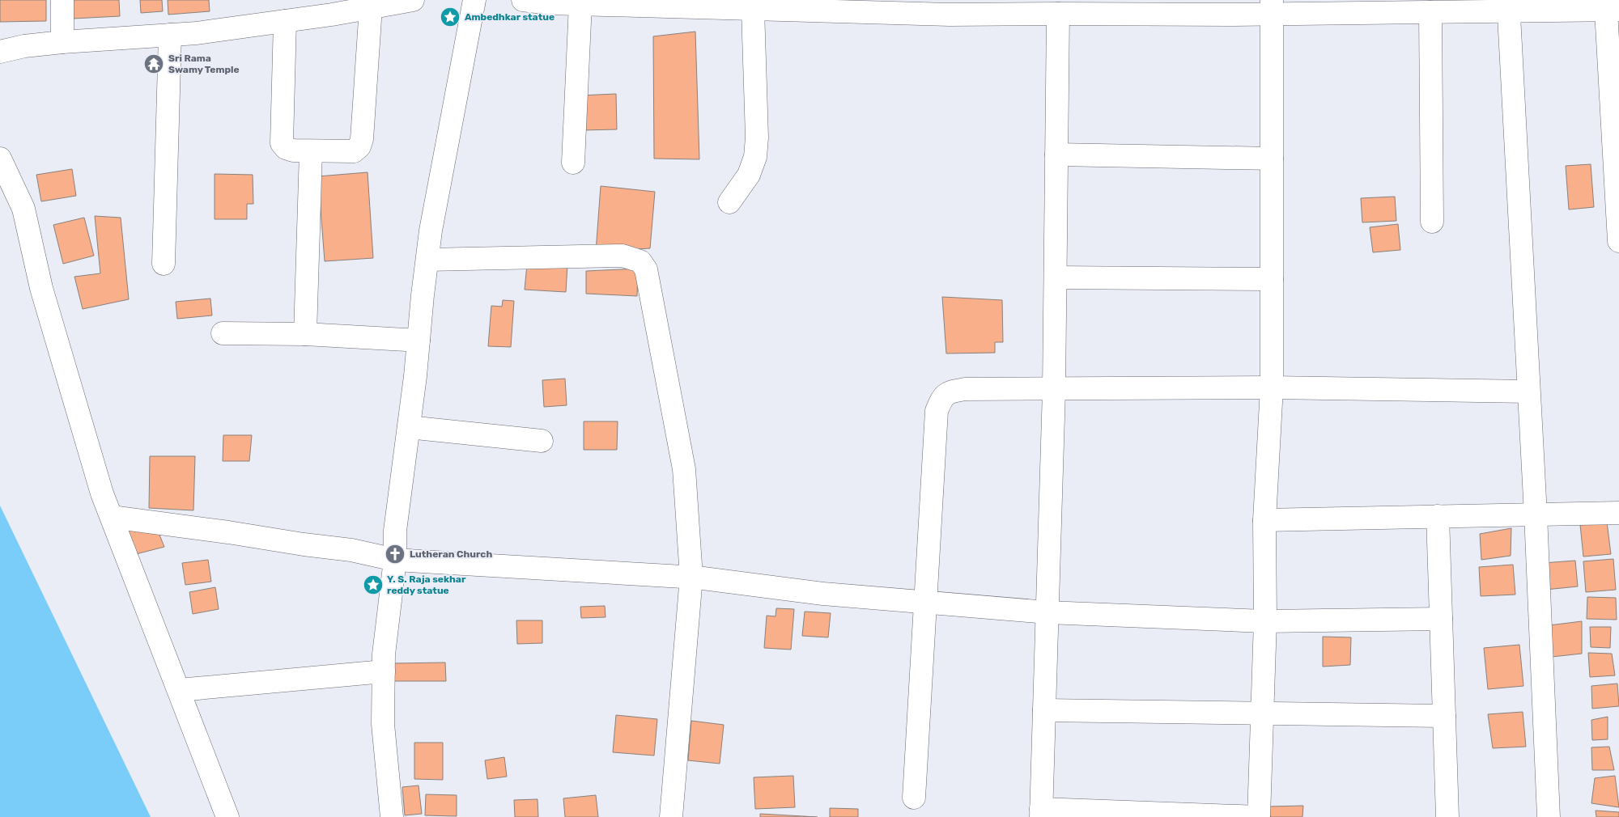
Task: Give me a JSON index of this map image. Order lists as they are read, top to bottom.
{
  "places": {
    "place": ["Ambedhkar statue", "Y. S. Raja sekhar reddy statue"],
    "temple": ["Sri Rama Swamy Temple"],
    "church": ["Lutheran Church"]
  }
}
